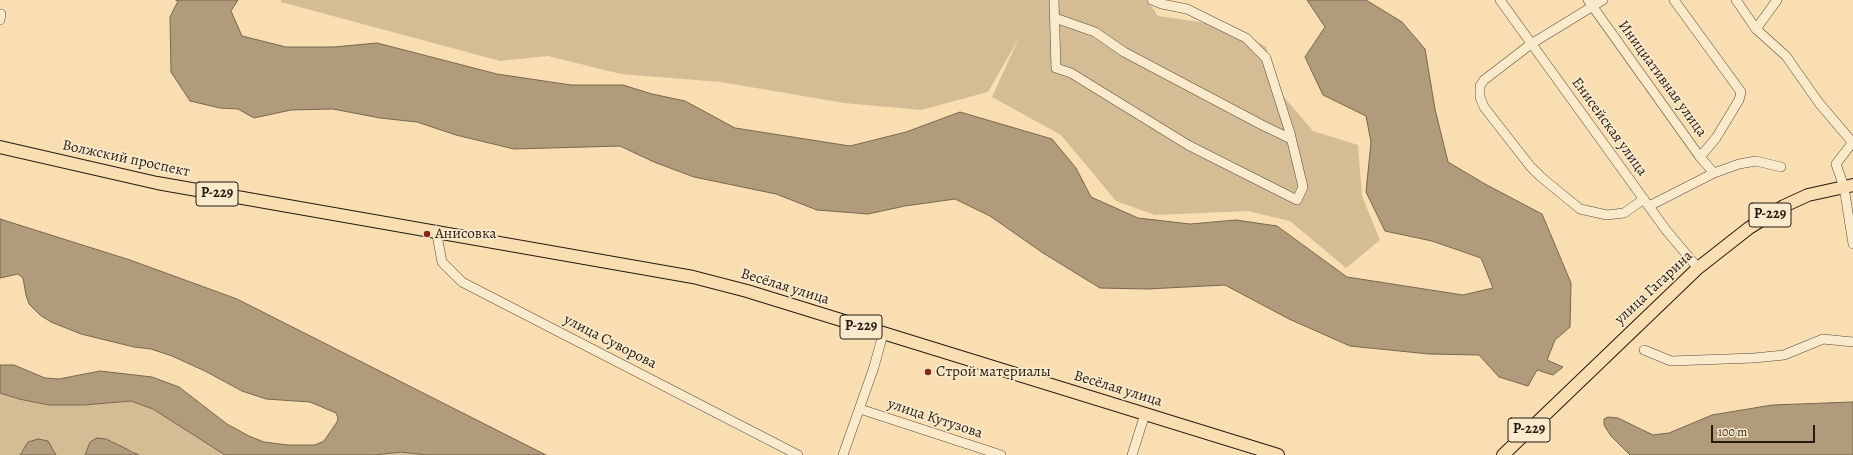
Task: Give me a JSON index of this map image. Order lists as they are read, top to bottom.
{
  "streets": {
    "main road": [
      "Волжский проспект",
      "Р-229",
      "Весёлая улица",
      "улица Гагарина"
    ],
    "street": [
      "Инициативная улица",
      "Енисейская улица",
      "улица Суворова",
      "улица Кутузова"
    ]
  },
  "crossings": [
    ["Енисейская улица", "улица Гагарина"],
    ["Волжский проспект", "Весёлая улица"],
    ["Волжский проспект", "улица Суворова"],
    ["Весёлая улица", "улица Суворова"]
  ],
  "places": ["Анисовка", "Строй материалы"],
  "scale_bar": "100 m"
}
